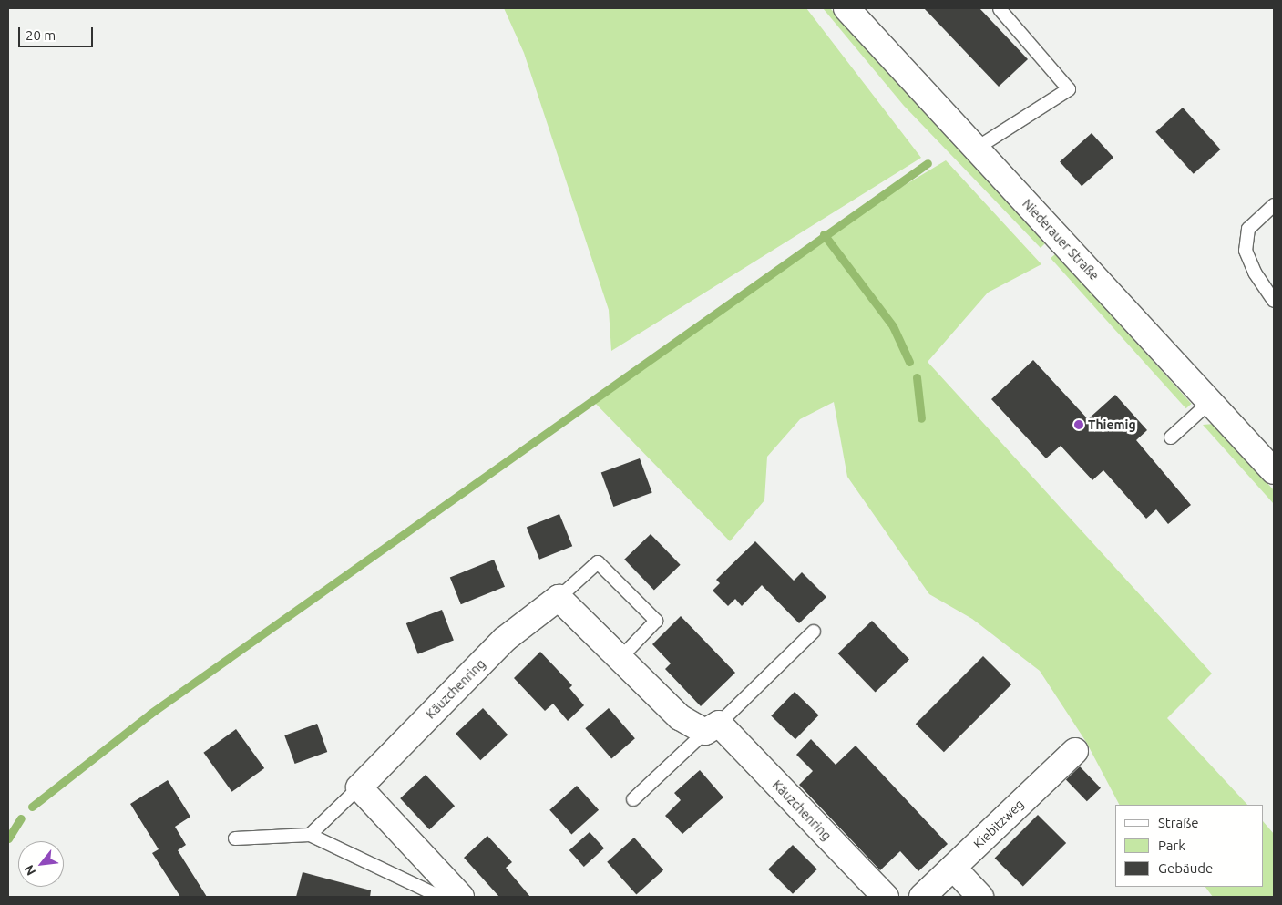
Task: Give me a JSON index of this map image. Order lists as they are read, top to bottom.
{
  "streets": {
    "street": ["Niederauer Straße", "Käuzchenring", "Kiebitzweg"]
  },
  "places": ["Thiemig"],
  "legend": ["Straße", "Park", "Gebäude"],
  "scale_bar": "20 m",
  "north": "bottom left"
}
